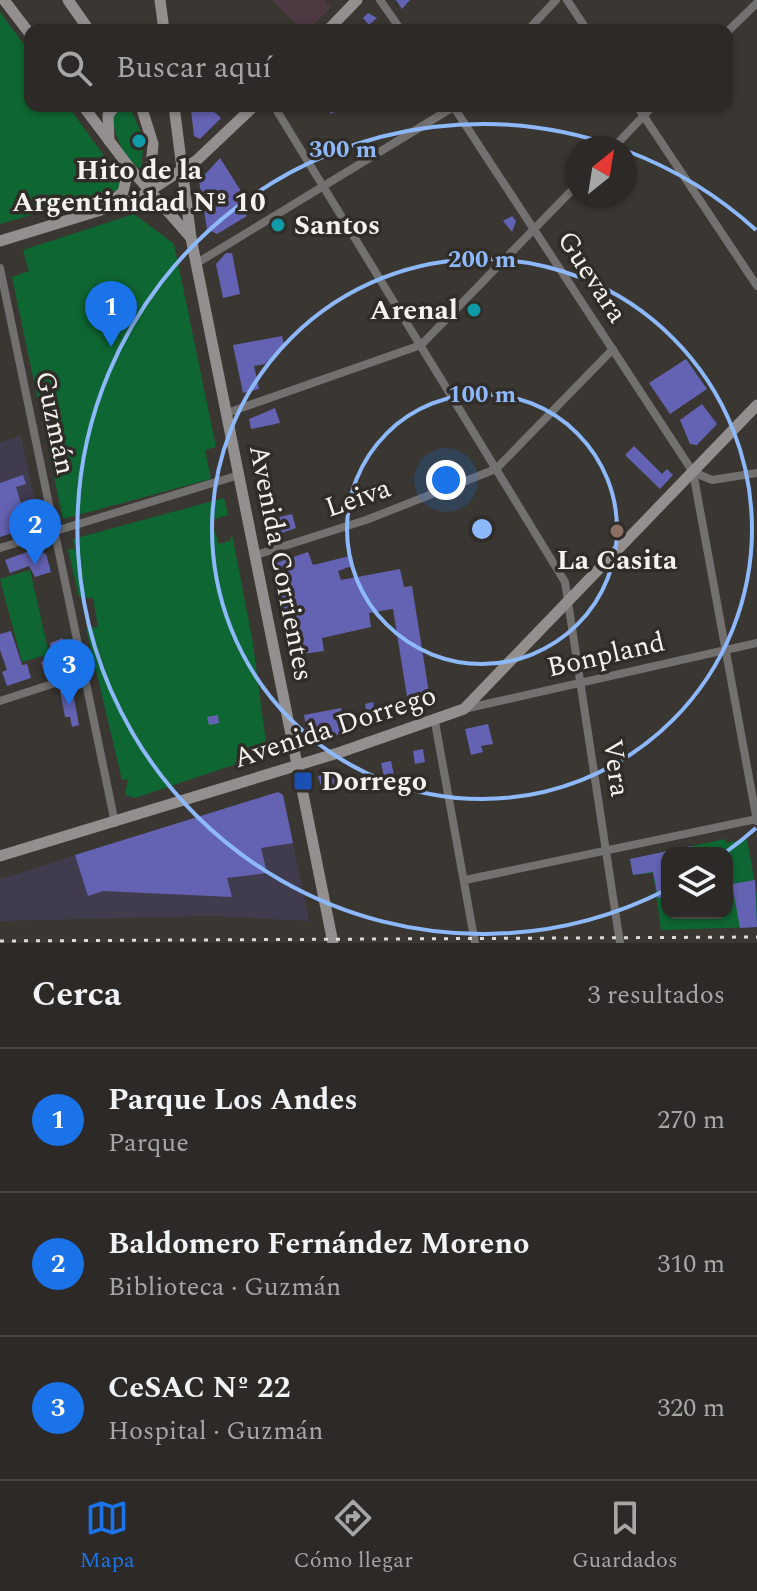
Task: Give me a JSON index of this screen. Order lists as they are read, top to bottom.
{
  "streets": {
    "main road": ["Avenida Corrientes", "Avenida Dorrego"],
    "street": [
      "Guevara",
      "Guzmán",
      "Leiva",
      "Bonpland",
      "Vera"
    ]
  },
  "crossings": [
    ["Guevara", "Leiva"],
    ["Guevara", "Avenida Dorrego"],
    ["Guzmán", "Avenida Dorrego"],
    ["Leiva", "Avenida Corrientes"],
    ["Leiva", "Vera"],
    ["Avenida Corrientes", "Avenida Dorrego"],
    ["Bonpland", "Avenida Dorrego"],
    ["Bonpland", "Vera"],
    ["Avenida Dorrego", "Vera"]
  ],
  "places": {
    "other": [
      "Hito de la Argentinidad Nº 10",
      "Santos",
      "Arenal",
      "La Casita"
    ],
    "transit": ["Dorrego"]
  },
  "north": "top right",
  "page": {
    "search": "Buscar aquí",
    "pins": ["1", "2", "3"],
    "heading": ["Cerca", "3 resultados"],
    "list": [
      {
        "mark": "1",
        "name": "Parque Los Andes",
        "note": "Parque",
        "value": "270 m"
      },
      {
        "mark": "2",
        "name": "Baldomero Fernández Moreno",
        "note": "Biblioteca · Guzmán",
        "value": "310 m"
      },
      {
        "mark": "3",
        "name": "CeSAC Nº 22",
        "note": "Hospital · Guzmán",
        "value": "320 m"
      }
    ],
    "nav": ["Mapa", "Cómo llegar", "Guardados"]
  },
  "rings": ["300 m", "200 m", "100 m"]
}
